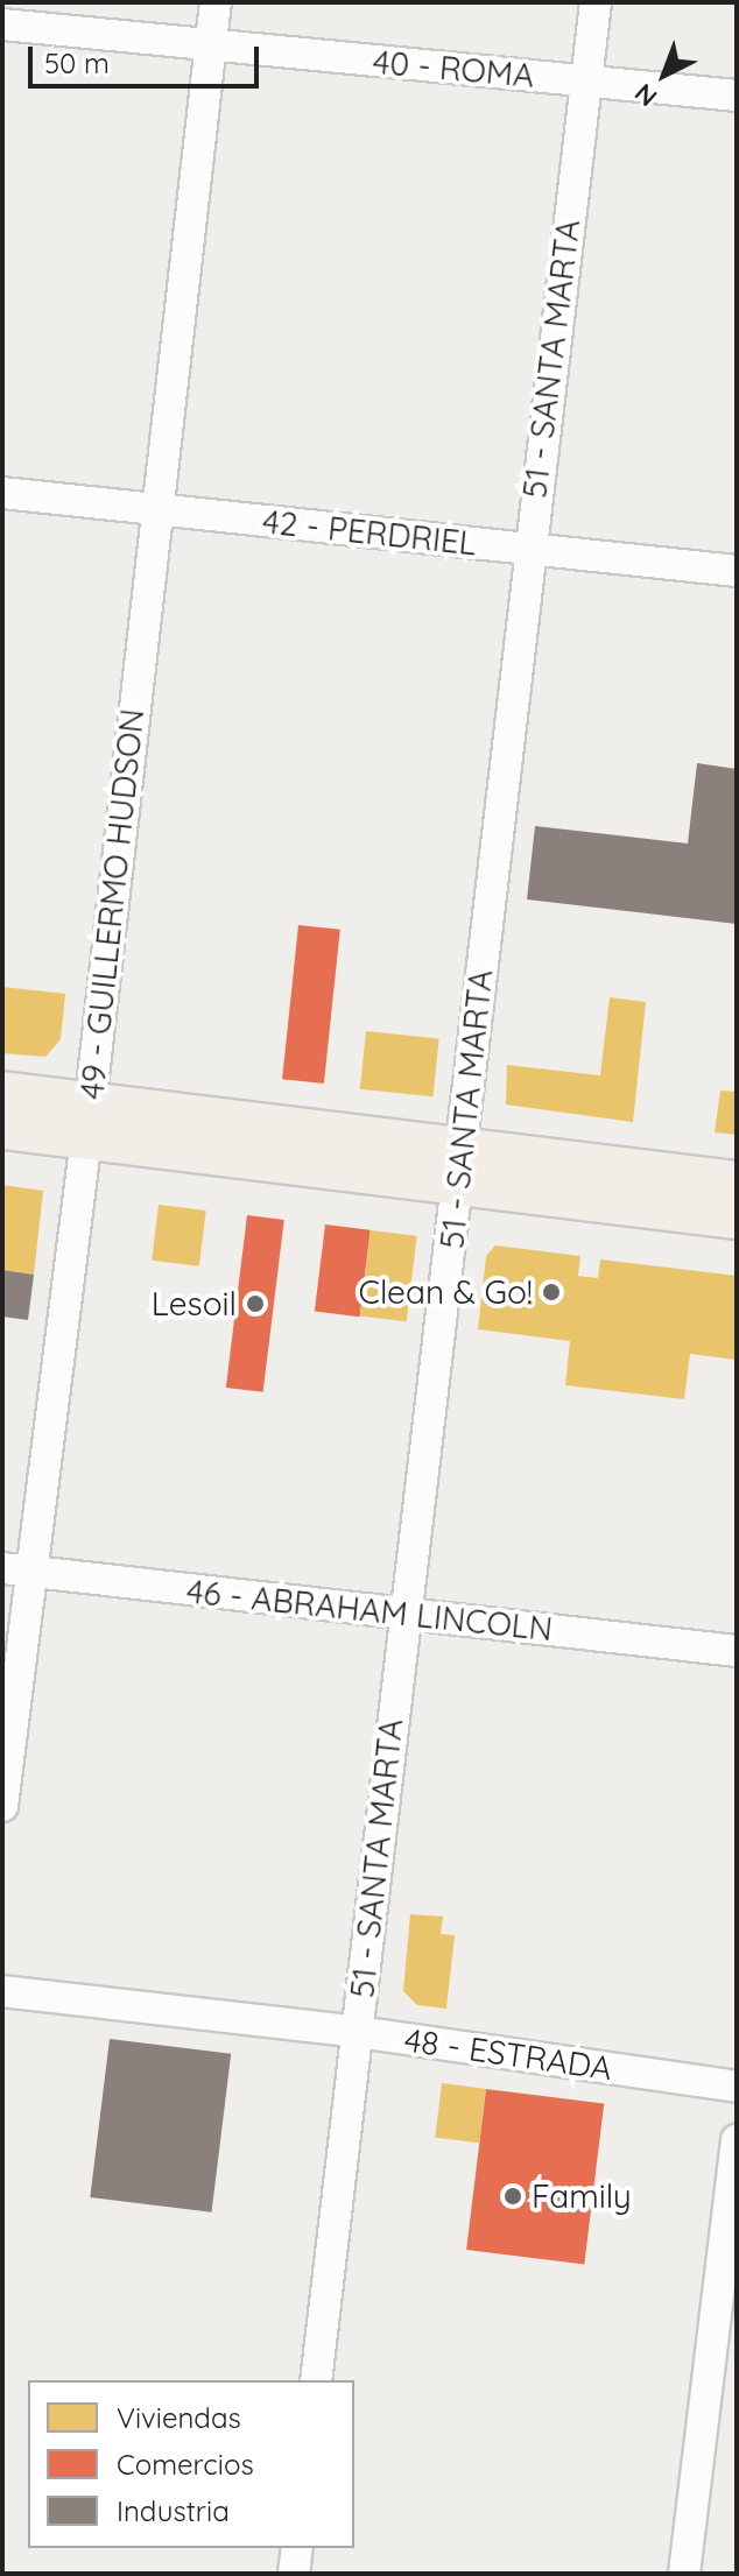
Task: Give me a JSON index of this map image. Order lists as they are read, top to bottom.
{
  "streets": {
    "street": [
      "40 - ROMA",
      "51 - SANTA MARTA",
      "42 - PERDRIEL",
      "49 - GUILLERMO HUDSON",
      "46 - ABRAHAM LINCOLN",
      "48 - ESTRADA"
    ]
  },
  "crossings": [
    ["40 - ROMA", "51 - SANTA MARTA"],
    ["40 - ROMA", "49 - GUILLERMO HUDSON"],
    ["51 - SANTA MARTA", "42 - PERDRIEL"],
    ["51 - SANTA MARTA", "46 - ABRAHAM LINCOLN"],
    ["51 - SANTA MARTA", "48 - ESTRADA"],
    ["42 - PERDRIEL", "49 - GUILLERMO HUDSON"],
    ["49 - GUILLERMO HUDSON", "46 - ABRAHAM LINCOLN"]
  ],
  "places": ["Clean & Go!", "Lesoil", "Family"],
  "legend": ["Viviendas", "Comercios", "Industria"],
  "scale_bar": "50 m",
  "north": "bottom left"
}
